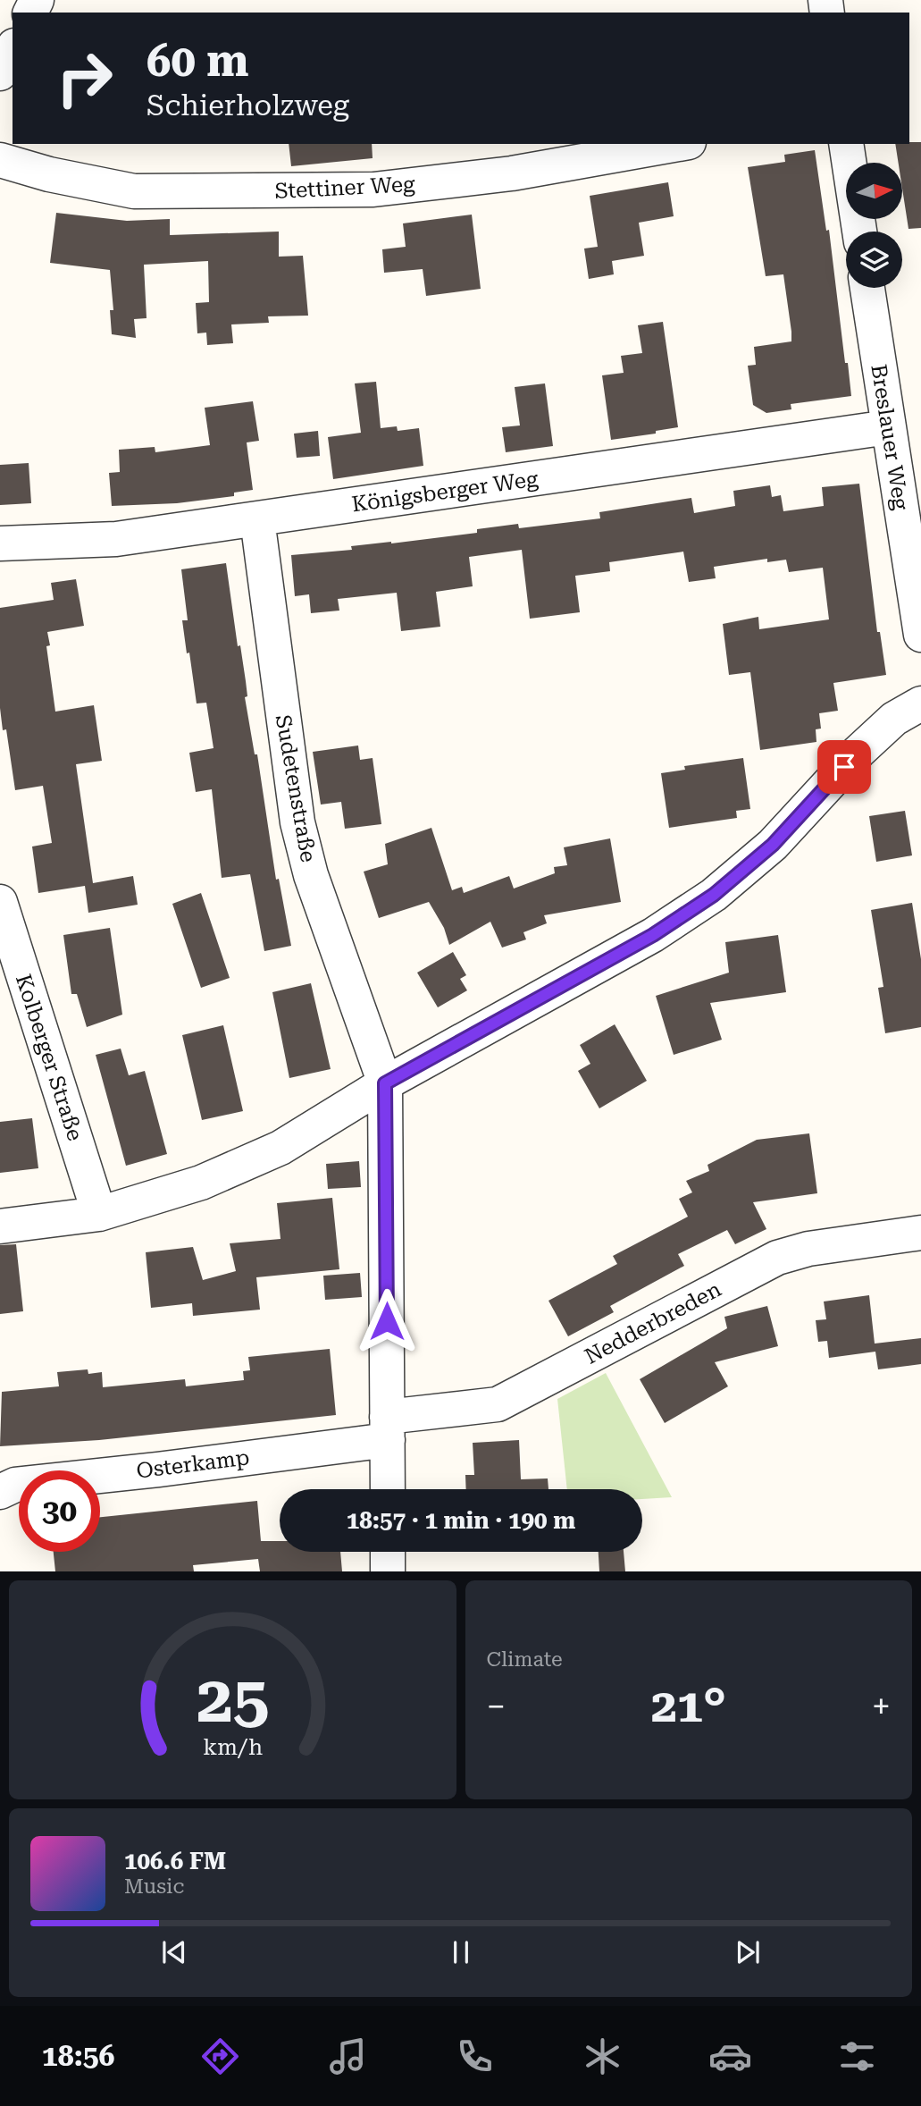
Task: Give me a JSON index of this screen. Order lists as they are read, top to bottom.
{
  "streets": {
    "street": [
      "Stettiner Weg",
      "Breslauer Weg",
      "Königsberger Weg",
      "Sudetenstraße",
      "Kolberger Straße",
      "Nedderbreden",
      "Osterkamp"
    ]
  },
  "crossings": [
    ["Breslauer Weg", "Königsberger Weg"],
    ["Königsberger Weg", "Sudetenstraße"],
    ["Sudetenstraße", "Nedderbreden"],
    ["Sudetenstraße", "Osterkamp"],
    ["Nedderbreden", "Osterkamp"]
  ],
  "north": "right",
  "page": {
    "turn": ["60 m", "Schierholzweg"],
    "limit": "30",
    "trip": "18:57 · 1 min · 190 m",
    "tile": "Climate",
    "heat": ["−", "21°", "+"],
    "song": ["106.6 FM", "Music"],
    "tabs": "18:56",
    "gauge": ["25", "km/h"]
  }
}
